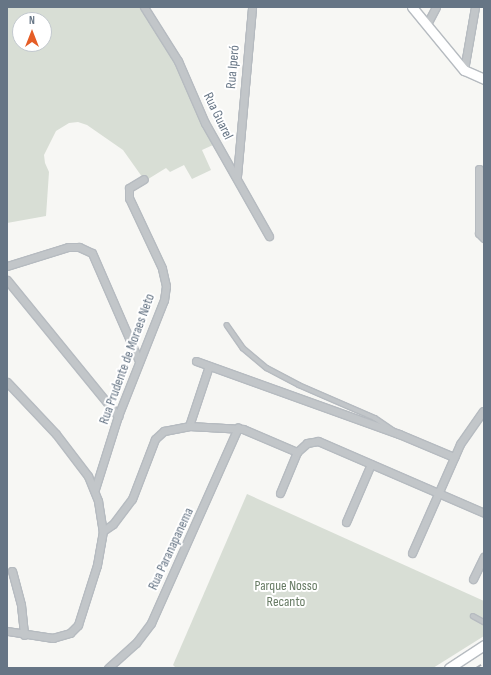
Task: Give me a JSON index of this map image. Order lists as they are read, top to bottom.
{
  "streets": {
    "street": [
      "Rua Iperó",
      "Rua Guarel",
      "Rua Prudente de Moraes Neto",
      "Rua Paranapanema"
    ]
  },
  "crossings": [
    ["Rua Iperó", "Rua Guarel"]
  ],
  "parks": ["Parque Nosso Recanto"],
  "north": "top"
}
